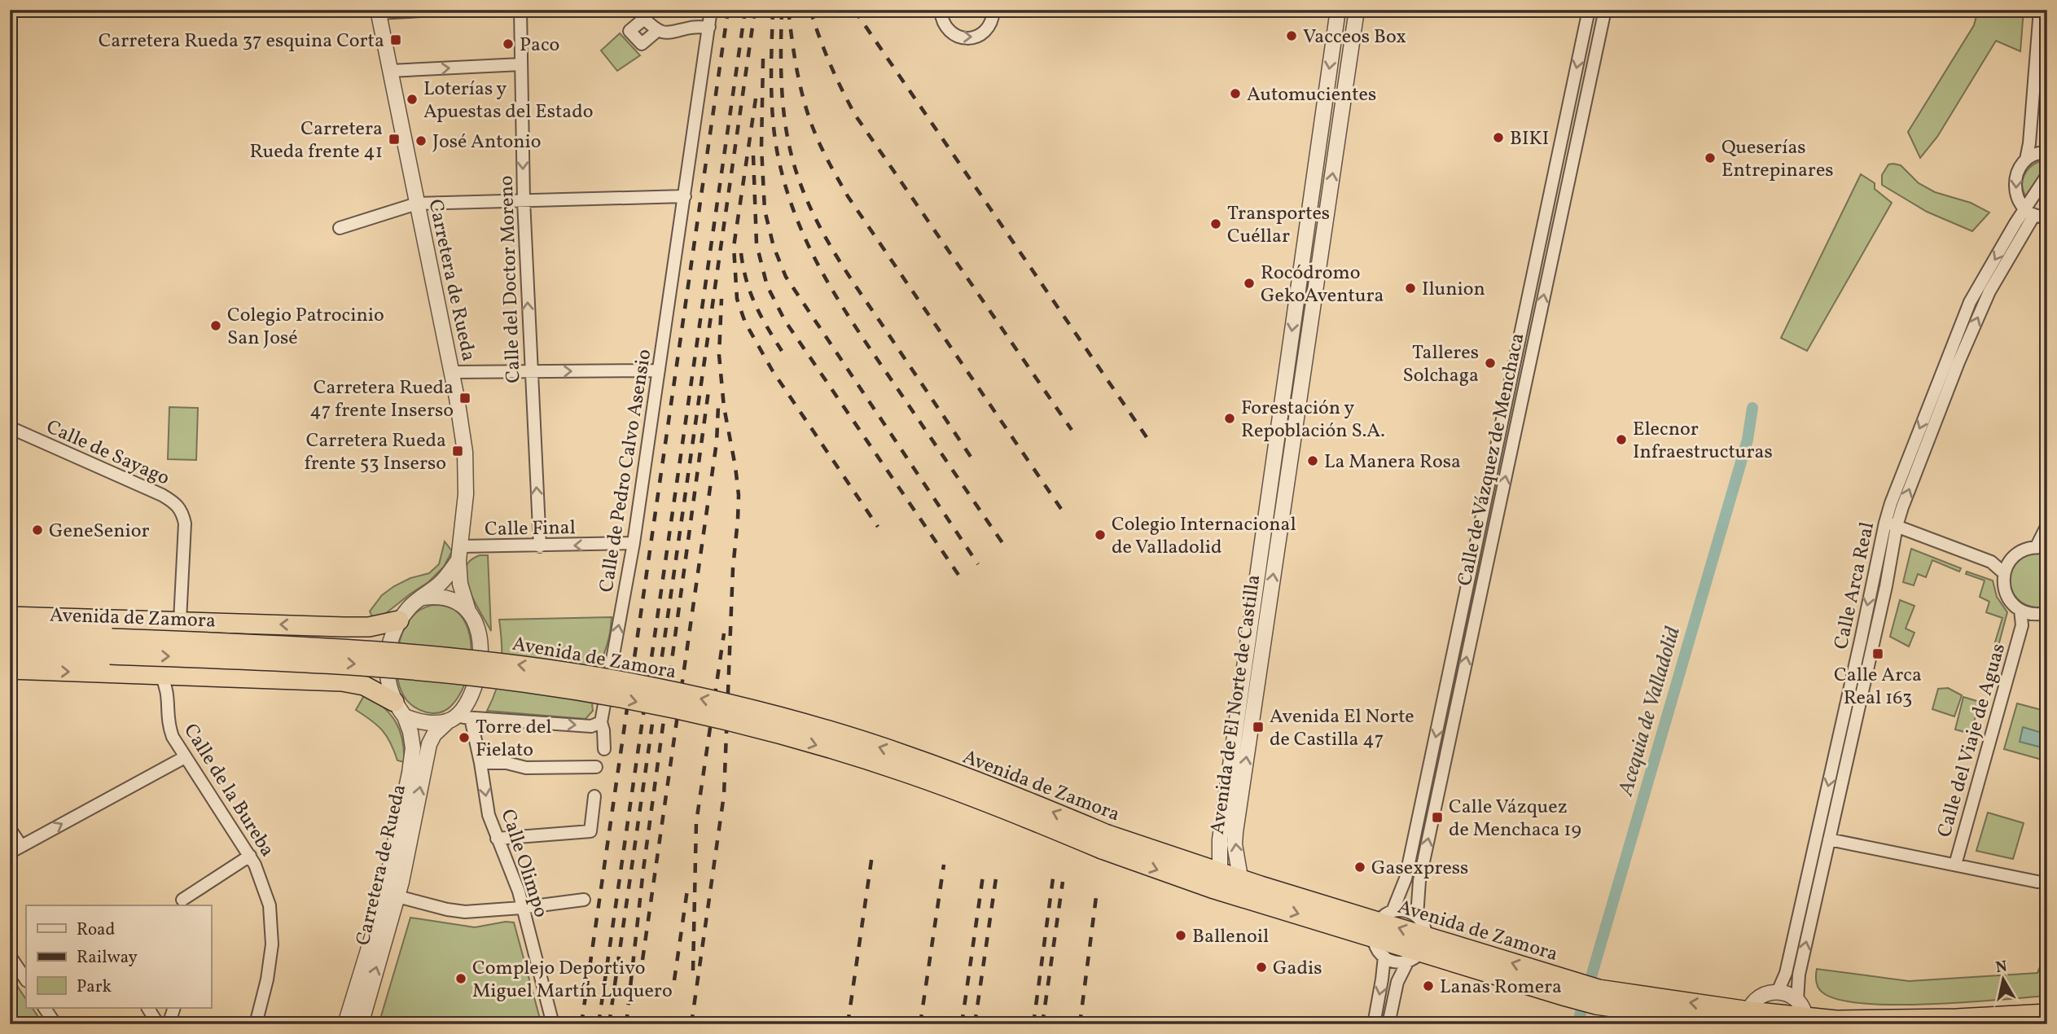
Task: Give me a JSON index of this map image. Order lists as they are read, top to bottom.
{
  "streets": {
    "highway": ["Avenida de Zamora"],
    "street": [
      "Calle del Doctor Moreno",
      "Carretera de Rueda",
      "Calle de Sayago",
      "Calle de Vázquez de Menchaca",
      "Calle de Pedro Calvo Asensio",
      "Calle Final",
      "Calle Arca Real",
      "Avenida de El Norte de Castilla",
      "Calle del Viaje de Aguas",
      "Calle de la Bureba",
      "Calle Olimpo"
    ]
  },
  "crossings": [
    ["Calle del Doctor Moreno", "Calle Final"],
    ["Carretera de Rueda", "Calle Final"],
    ["Carretera de Rueda", "Calle Olimpo"],
    ["Calle de Vázquez de Menchaca", "Avenida de Zamora"],
    ["Calle de Pedro Calvo Asensio", "Calle Final"],
    ["Avenida de Zamora", "Avenida de El Norte de Castilla"]
  ],
  "one_way": ["Calle Final"],
  "water": ["Acequia de Valladolid"],
  "places": {
    "other": [
      "Vacceos Box",
      "Paco",
      "Automucientes",
      "Loterías y Apuestas del Estado",
      "BIKI",
      "José Antonio",
      "Queserías Entrepinares",
      "Transportes Cuéllar",
      "Rocódromo GekoAventura",
      "Ilunion",
      "Colegio Patrocinio San José",
      "Talleres Solchaga",
      "Forestación y Repoblación S.A.",
      "Elecnor Infraestructuras",
      "La Manera Rosa",
      "GeneSenior",
      "Colegio Internacional de Valladolid",
      "Torre del Fielato",
      "Gasexpress",
      "Ballenoil",
      "Gadis",
      "Complejo Deportivo Miguel Martín Luquero",
      "Lanas Romera"
    ],
    "transit": [
      "Carretera Rueda 37 esquina Corta",
      "Carretera Rueda frente 41",
      "Carretera Rueda 47 frente Inserso",
      "Carretera Rueda frente 53 Inserso",
      "Calle Arca Real 163",
      "Avenida El Norte de Castilla 47",
      "Calle Vázquez de Menchaca 19"
    ]
  },
  "legend": ["Road", "Railway", "Park"],
  "north": "top"
}
